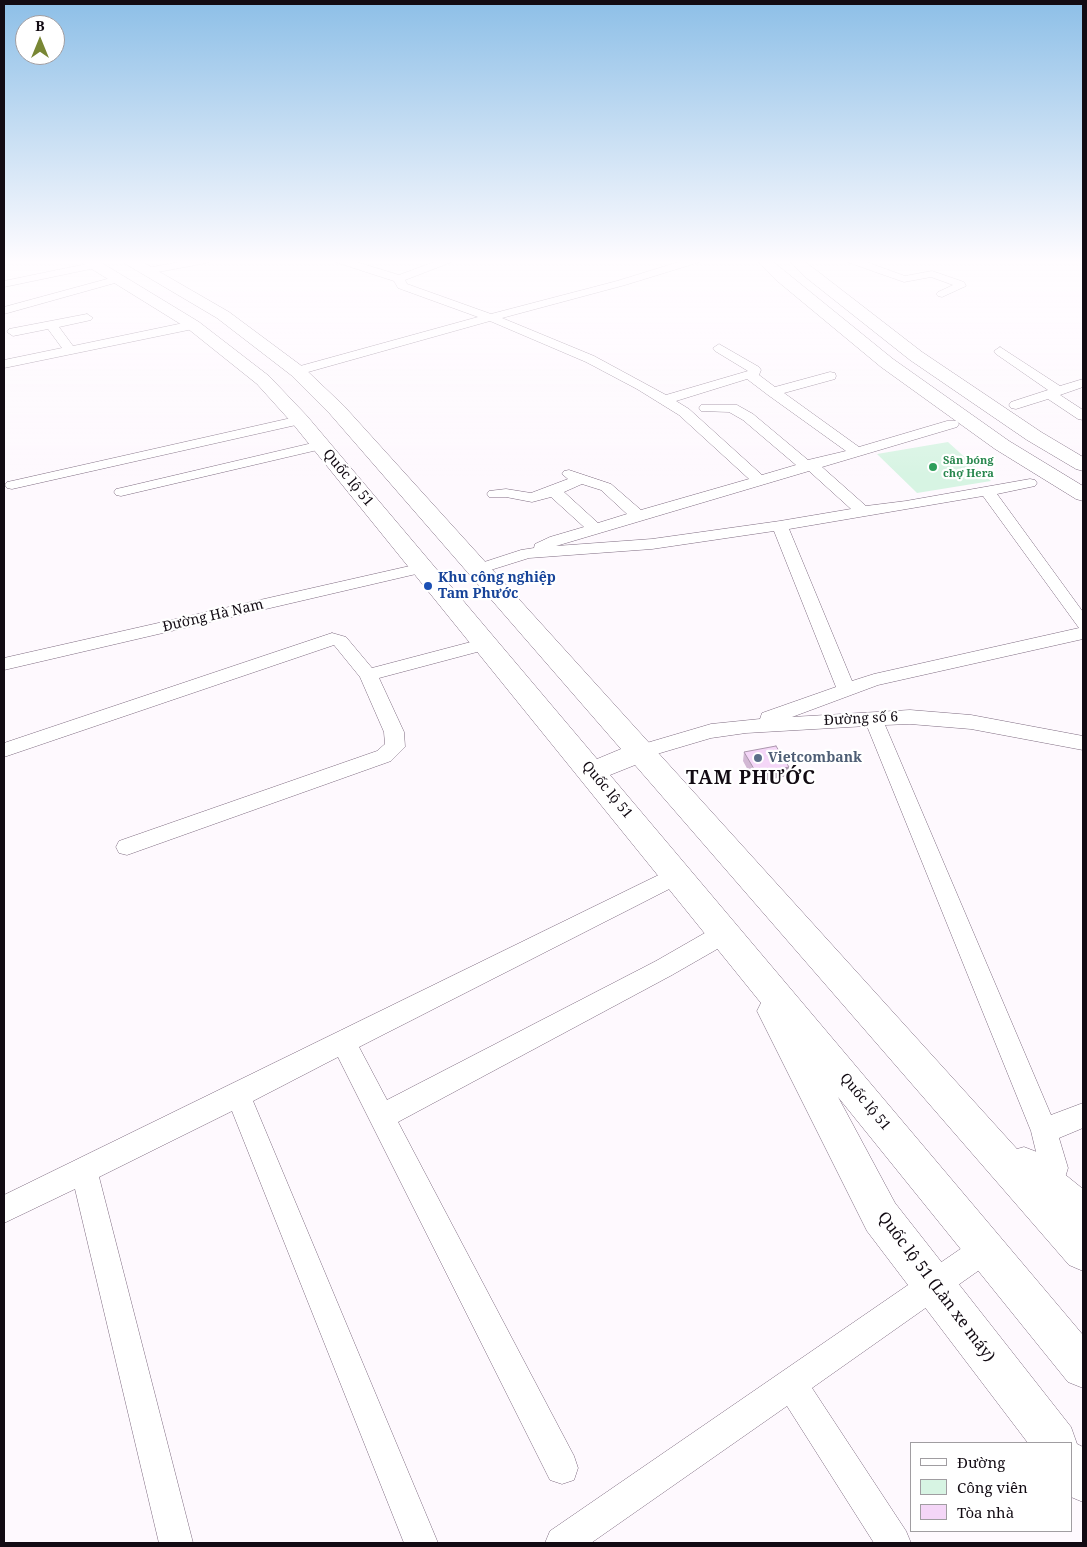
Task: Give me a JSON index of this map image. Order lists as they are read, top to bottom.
{
  "streets": {
    "highway": ["Quốc lộ 51", "Quốc lộ 51 (Làn xe máy)"],
    "street": ["Đường Hà Nam", "Đường số 6"]
  },
  "crossings": [
    ["Quốc lộ 51", "Đường Hà Nam"],
    ["Quốc lộ 51", "Quốc lộ 51 (Làn xe máy)"]
  ],
  "districts": ["TAM PHƯỚC"],
  "places": ["Sân bóng chợ Hera", "Khu công nghiệp Tam Phước", "Vietcombank"],
  "legend": ["Đường", "Công viên", "Tòa nhà"],
  "north": "top"
}
